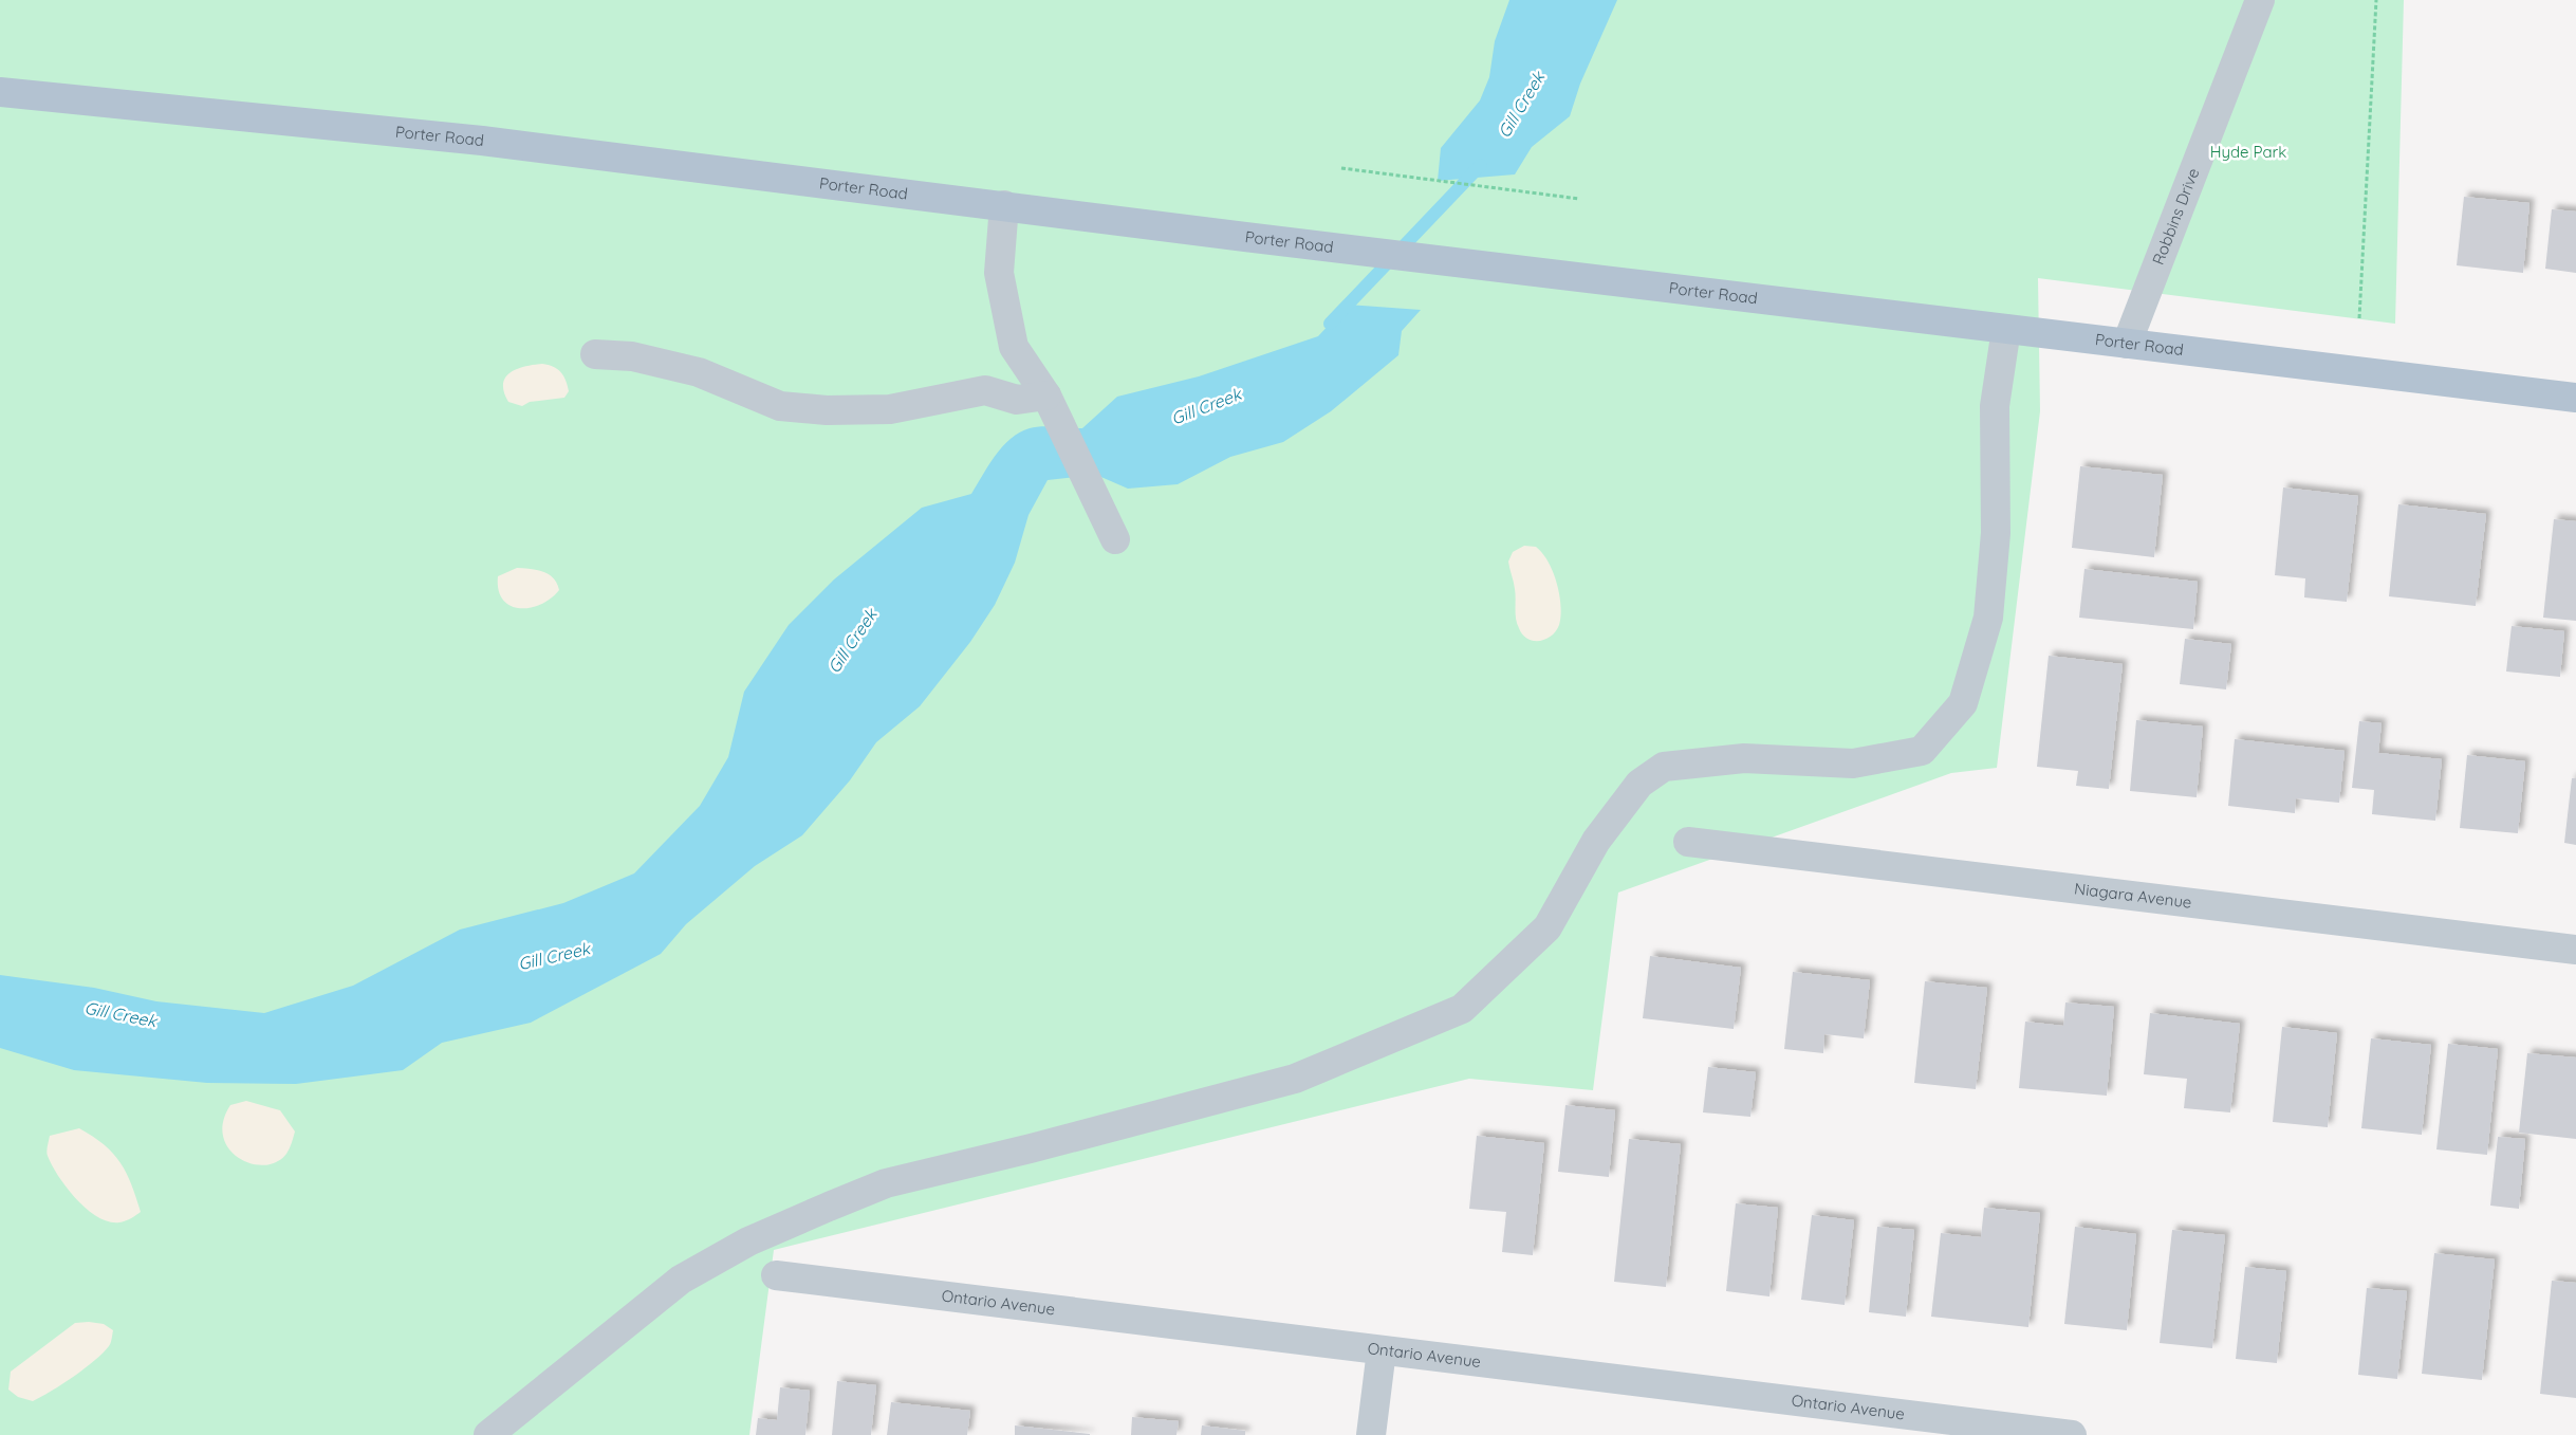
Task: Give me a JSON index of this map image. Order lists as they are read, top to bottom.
{
  "streets": {
    "main road": ["Porter Road"],
    "street": ["Robbins Drive", "Niagara Avenue", "Ontario Avenue"]
  },
  "crossings": [
    ["Porter Road", "Robbins Drive"]
  ],
  "water": ["Gill Creek"],
  "parks": ["Hyde Park"]
}
